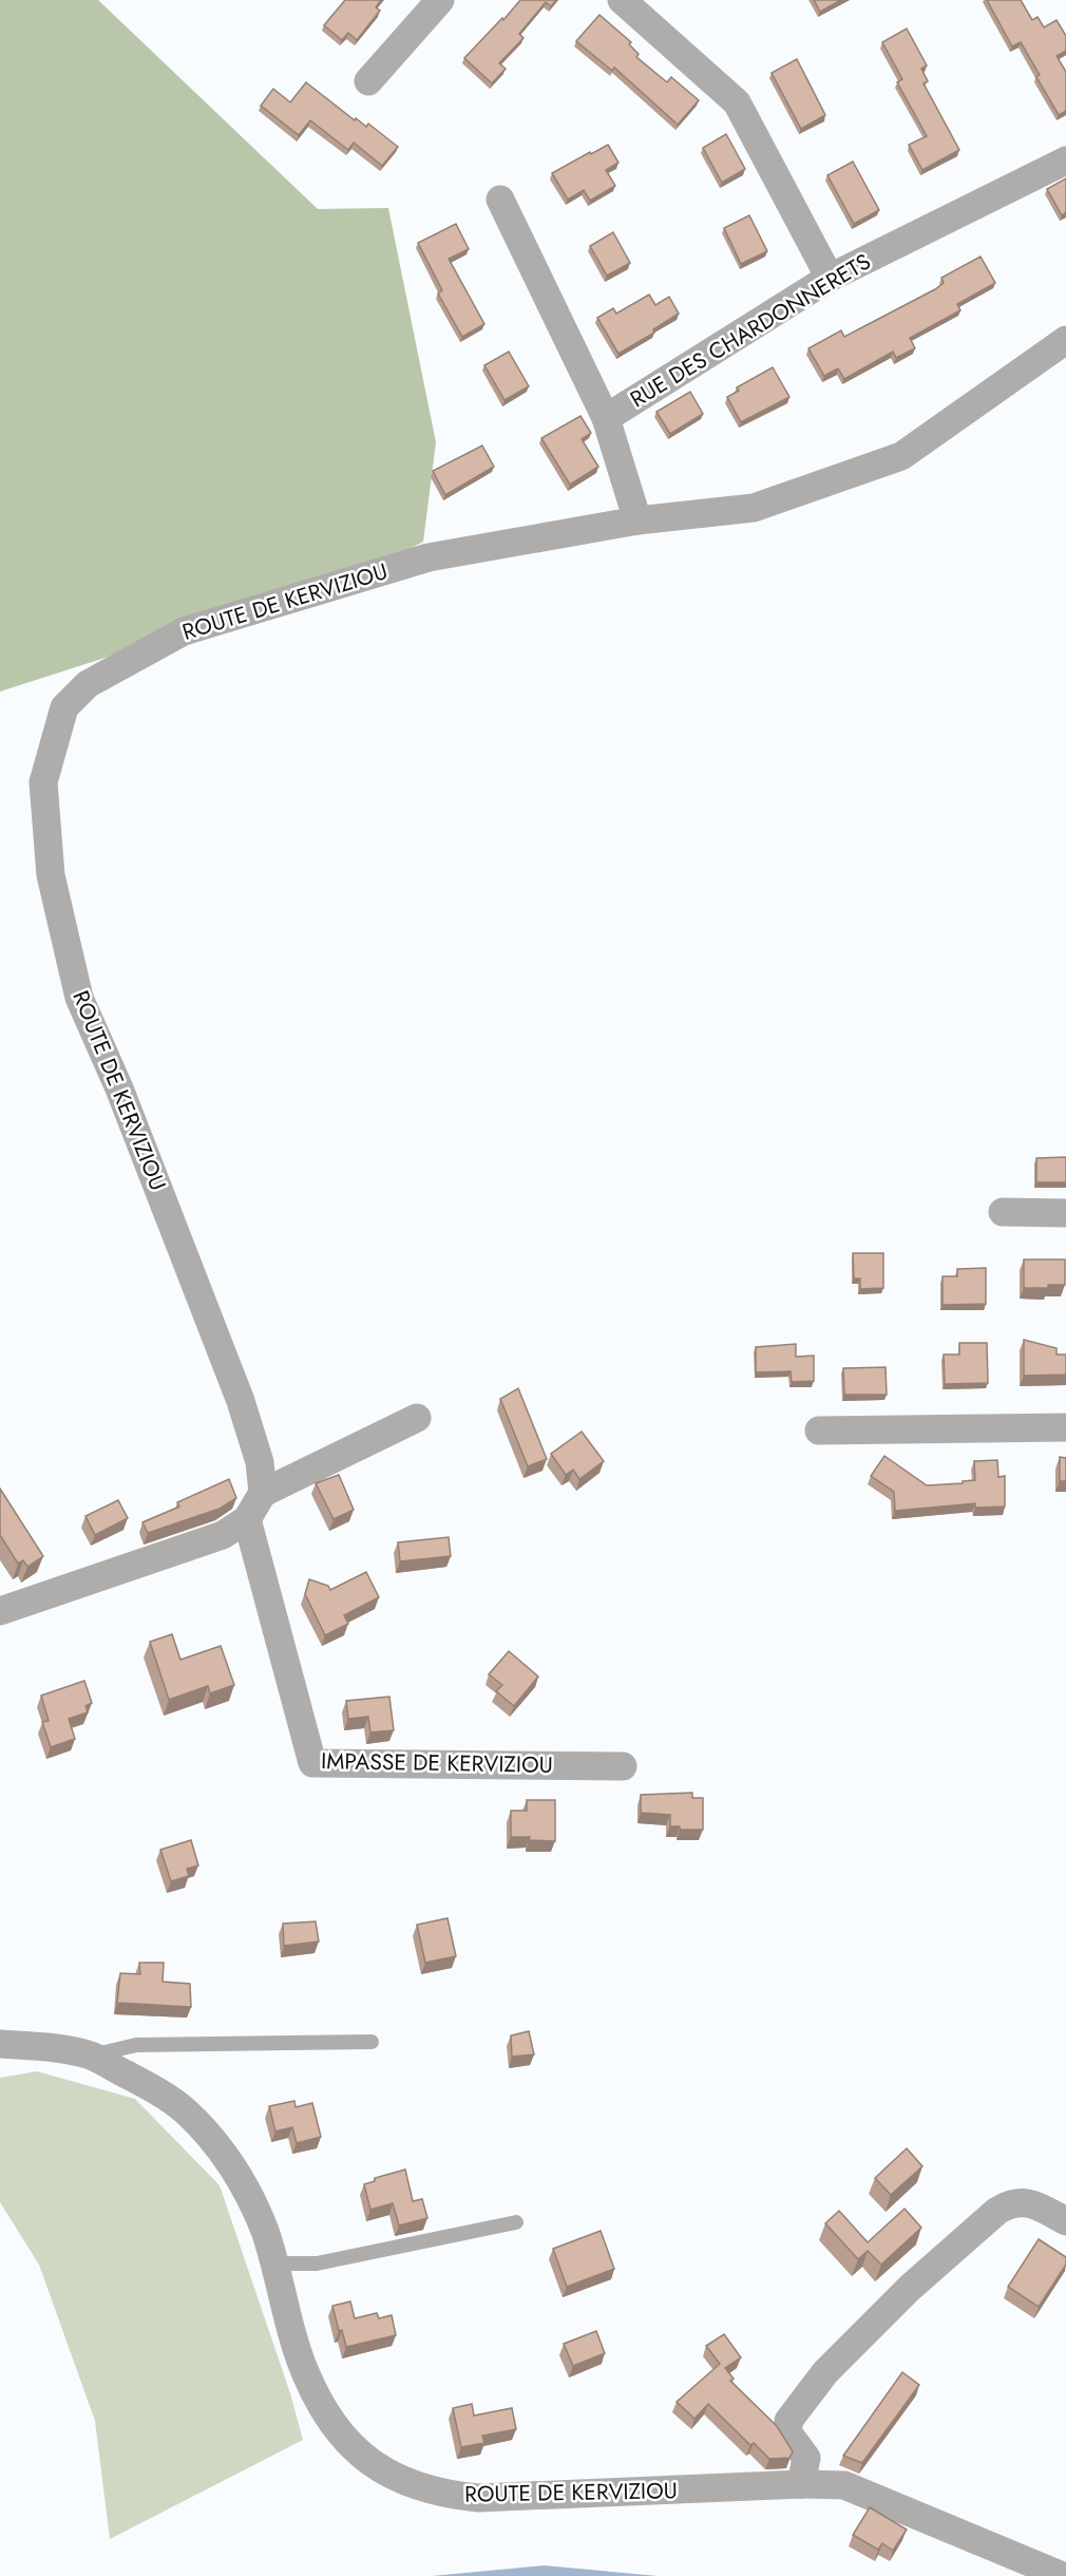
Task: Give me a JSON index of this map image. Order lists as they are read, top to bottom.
{
  "streets": {
    "street": ["RUE DES CHARDONNERETS", "ROUTE DE KERVIZIOU", "IMPASSE DE KERVIZIOU"]
  }
}
